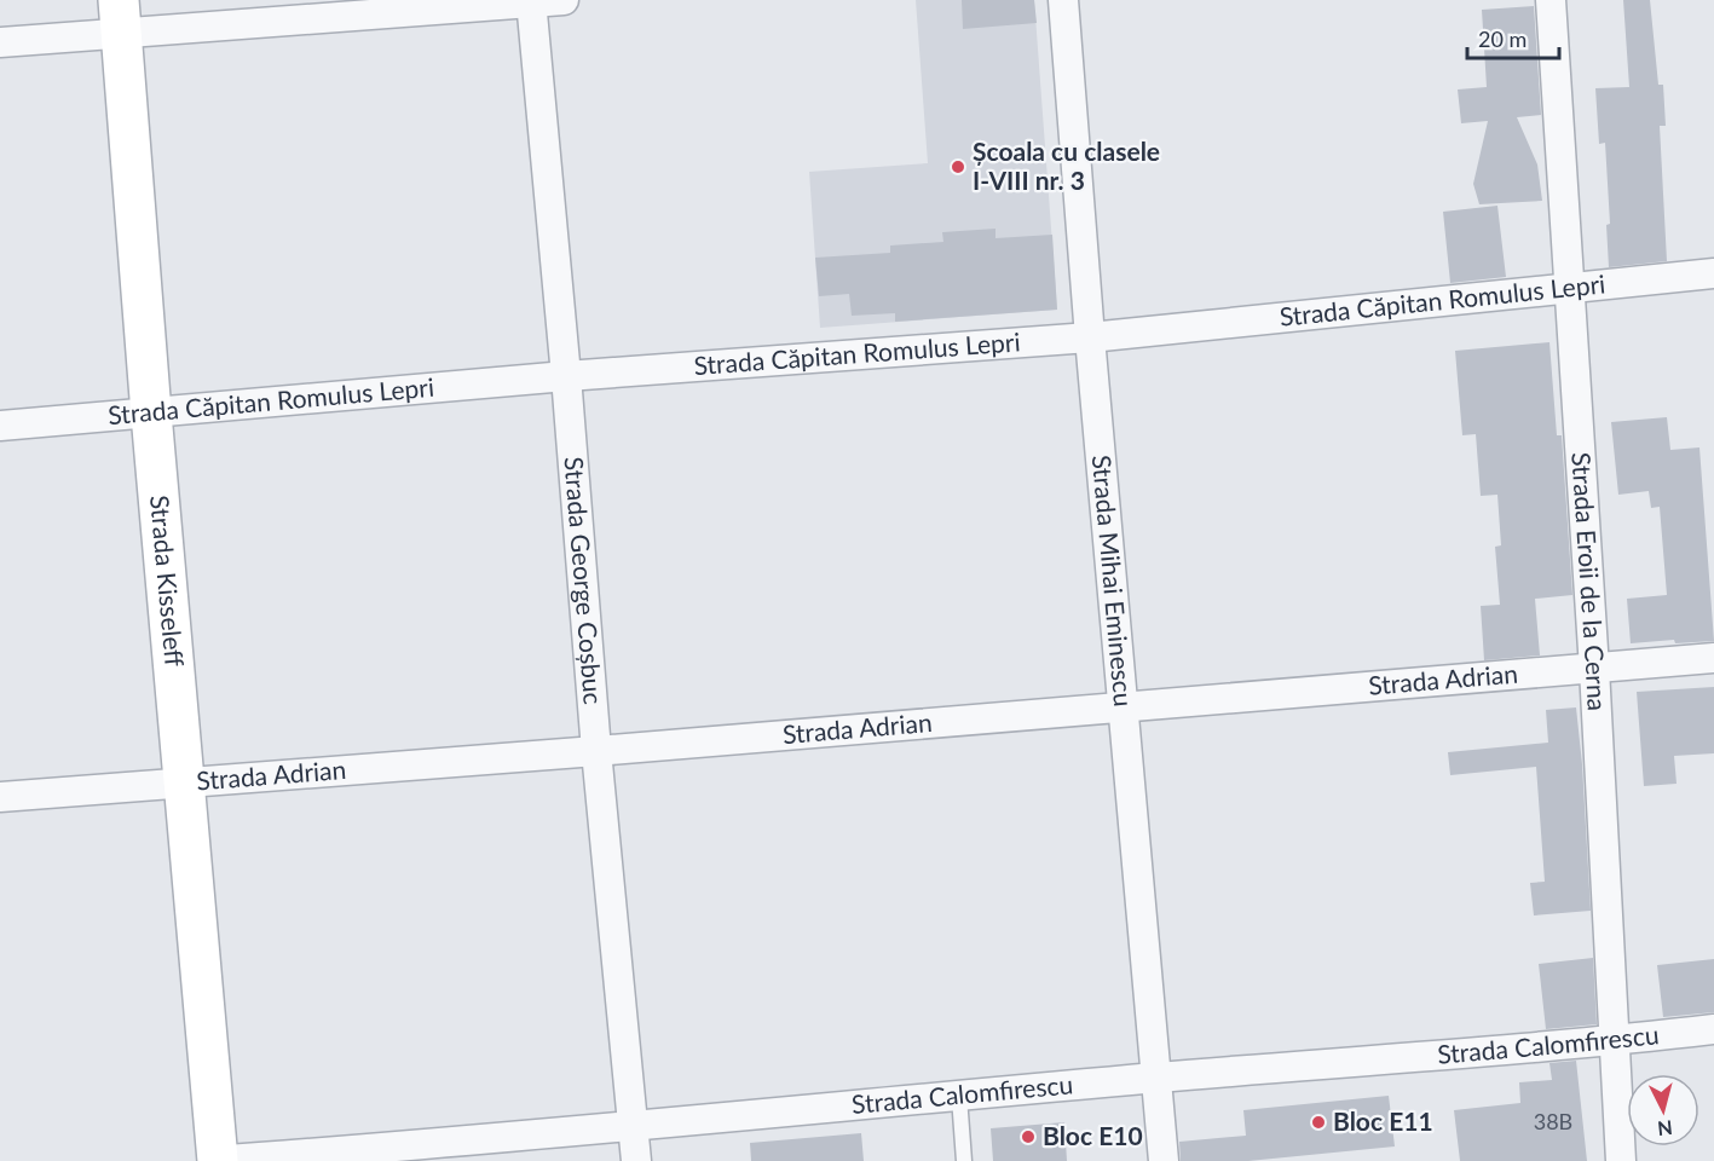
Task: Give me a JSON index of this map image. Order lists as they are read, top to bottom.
{
  "streets": {
    "street": [
      "Strada Căpitan Romulus Lepri",
      "Strada Kisseleff",
      "Strada George Coșbuc",
      "Strada Mihai Eminescu",
      "Strada Eroii de la Cerna",
      "Strada Adrian",
      "Strada Calomfirescu"
    ]
  },
  "crossings": [
    ["Strada Căpitan Romulus Lepri", "Strada Kisseleff"],
    ["Strada Căpitan Romulus Lepri", "Strada George Coșbuc"],
    ["Strada Căpitan Romulus Lepri", "Strada Mihai Eminescu"],
    ["Strada Căpitan Romulus Lepri", "Strada Eroii de la Cerna"],
    ["Strada Kisseleff", "Strada Adrian"],
    ["Strada Kisseleff", "Strada Calomfirescu"],
    ["Strada George Coșbuc", "Strada Adrian"],
    ["Strada George Coșbuc", "Strada Calomfirescu"],
    ["Strada Mihai Eminescu", "Strada Adrian"],
    ["Strada Mihai Eminescu", "Strada Calomfirescu"],
    ["Strada Eroii de la Cerna", "Strada Adrian"],
    ["Strada Eroii de la Cerna", "Strada Calomfirescu"]
  ],
  "places": ["Școala cu clasele I-VIII nr. 3", "Bloc E11", "Bloc E10"],
  "house_numbers": ["38B"],
  "scale_bar": "20 m",
  "north": "bottom"
}
